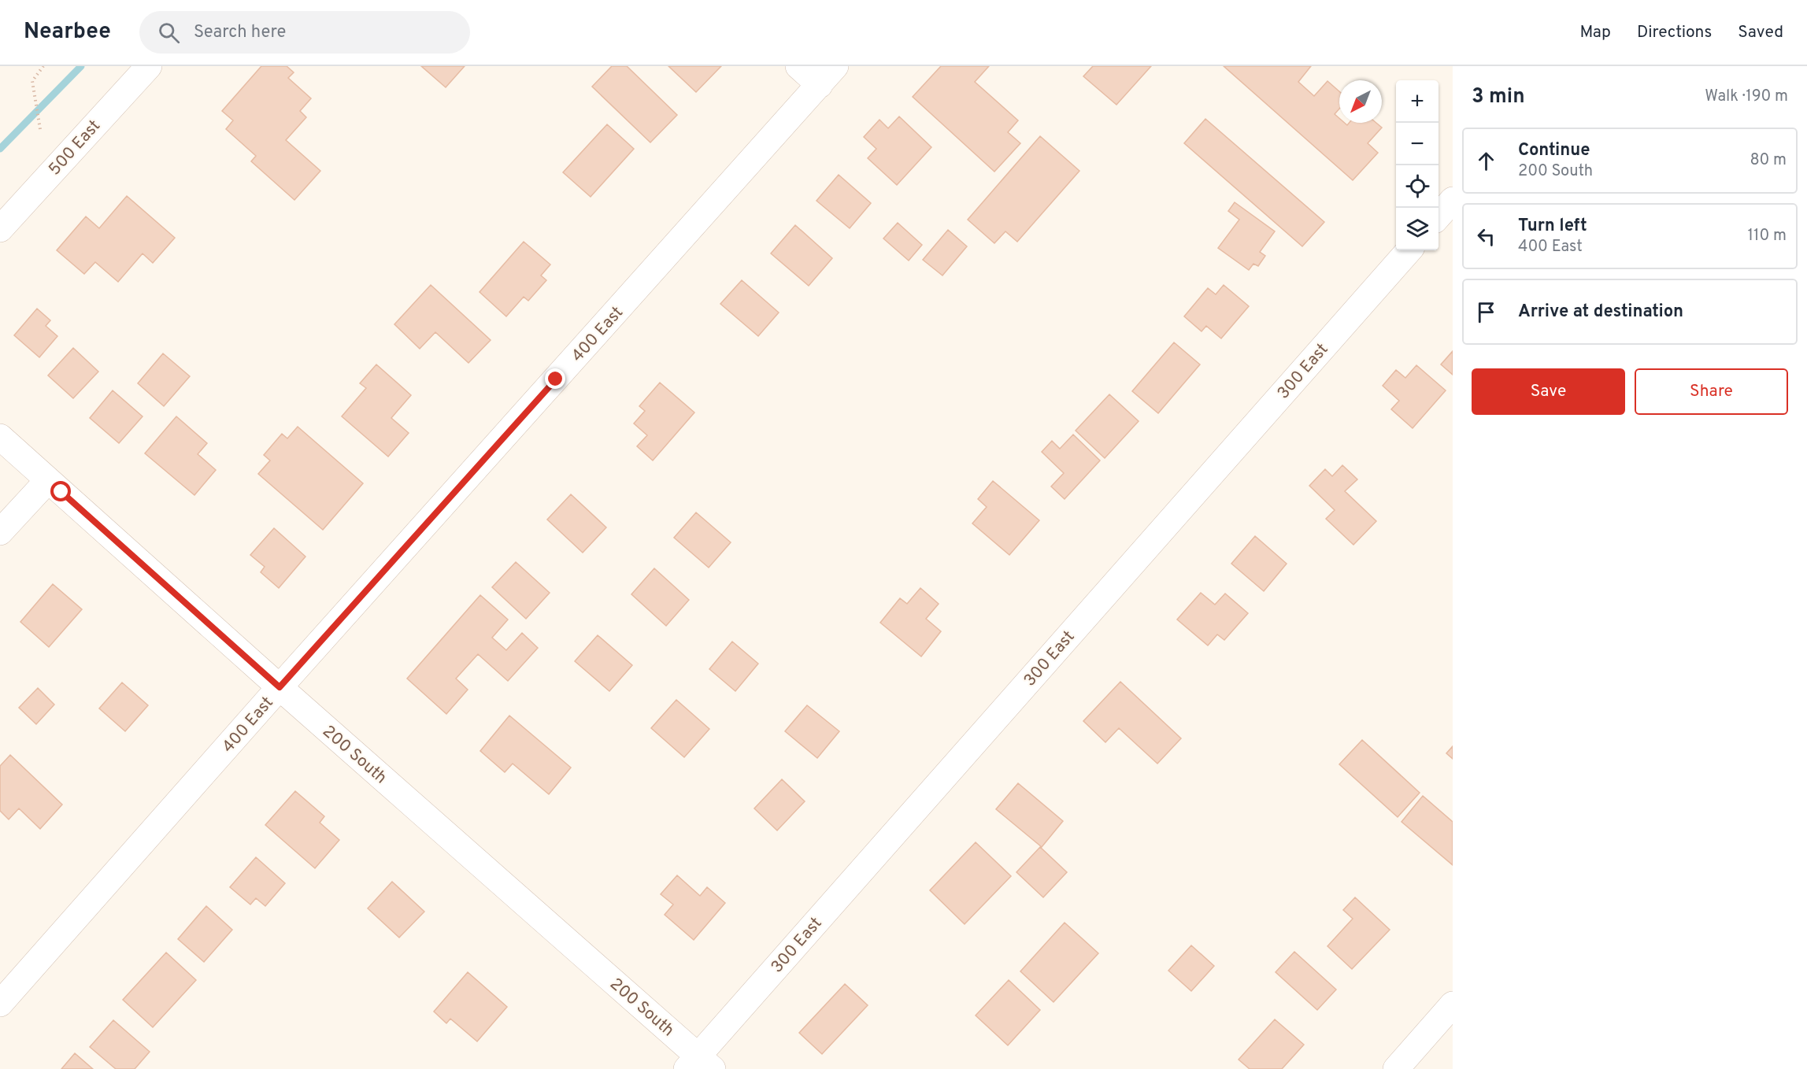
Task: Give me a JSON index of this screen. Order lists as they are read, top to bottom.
{
  "streets": {
    "street": [
      "500 East",
      "400 East",
      "300 East",
      "200 South"
    ]
  },
  "crossings": [
    ["400 East", "200 South"],
    ["300 East", "200 South"]
  ],
  "north": "bottom left",
  "page": {
    "header": "Nearbee",
    "search": "Search here",
    "nav": ["Map", "Directions", "Saved"],
    "heading": ["3 min", "Walk · 190 m"],
    "map_buttons": ["+", "−"],
    "list": [
      ["Continue", "200 South", "80 m"],
      ["Turn left", "400 East", "110 m"],
      "Arrive at destination"
    ],
    "buttons": ["Save", "Share"]
  }
}
